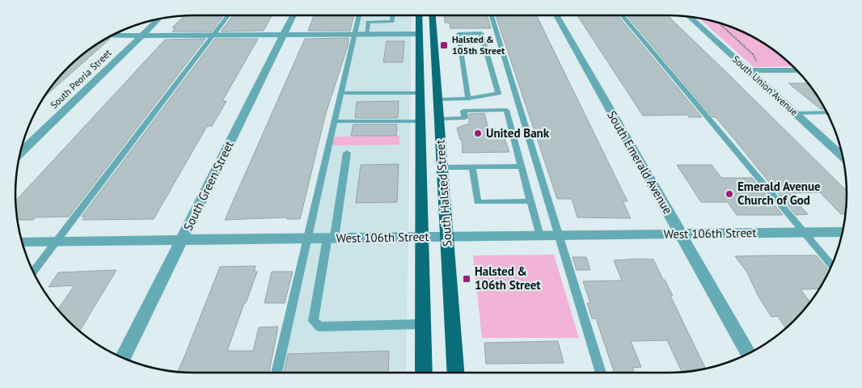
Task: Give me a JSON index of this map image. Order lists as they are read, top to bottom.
{
  "streets": {
    "main road": ["South Halsted Street"],
    "street": [
      "South Peoria Street",
      "South Union Avenue",
      "South Emerald Avenue",
      "South Green Street",
      "West 106th Street"
    ]
  },
  "crossings": [
    ["South Emerald Avenue", "West 106th Street"],
    ["South Green Street", "West 106th Street"],
    ["South Halsted Street", "West 106th Street"]
  ],
  "places": {
    "transit": ["Halsted & 105th Street", "Halsted & 106th Street"],
    "other": ["United Bank", "Emerald Avenue Church of God"]
  }
}
